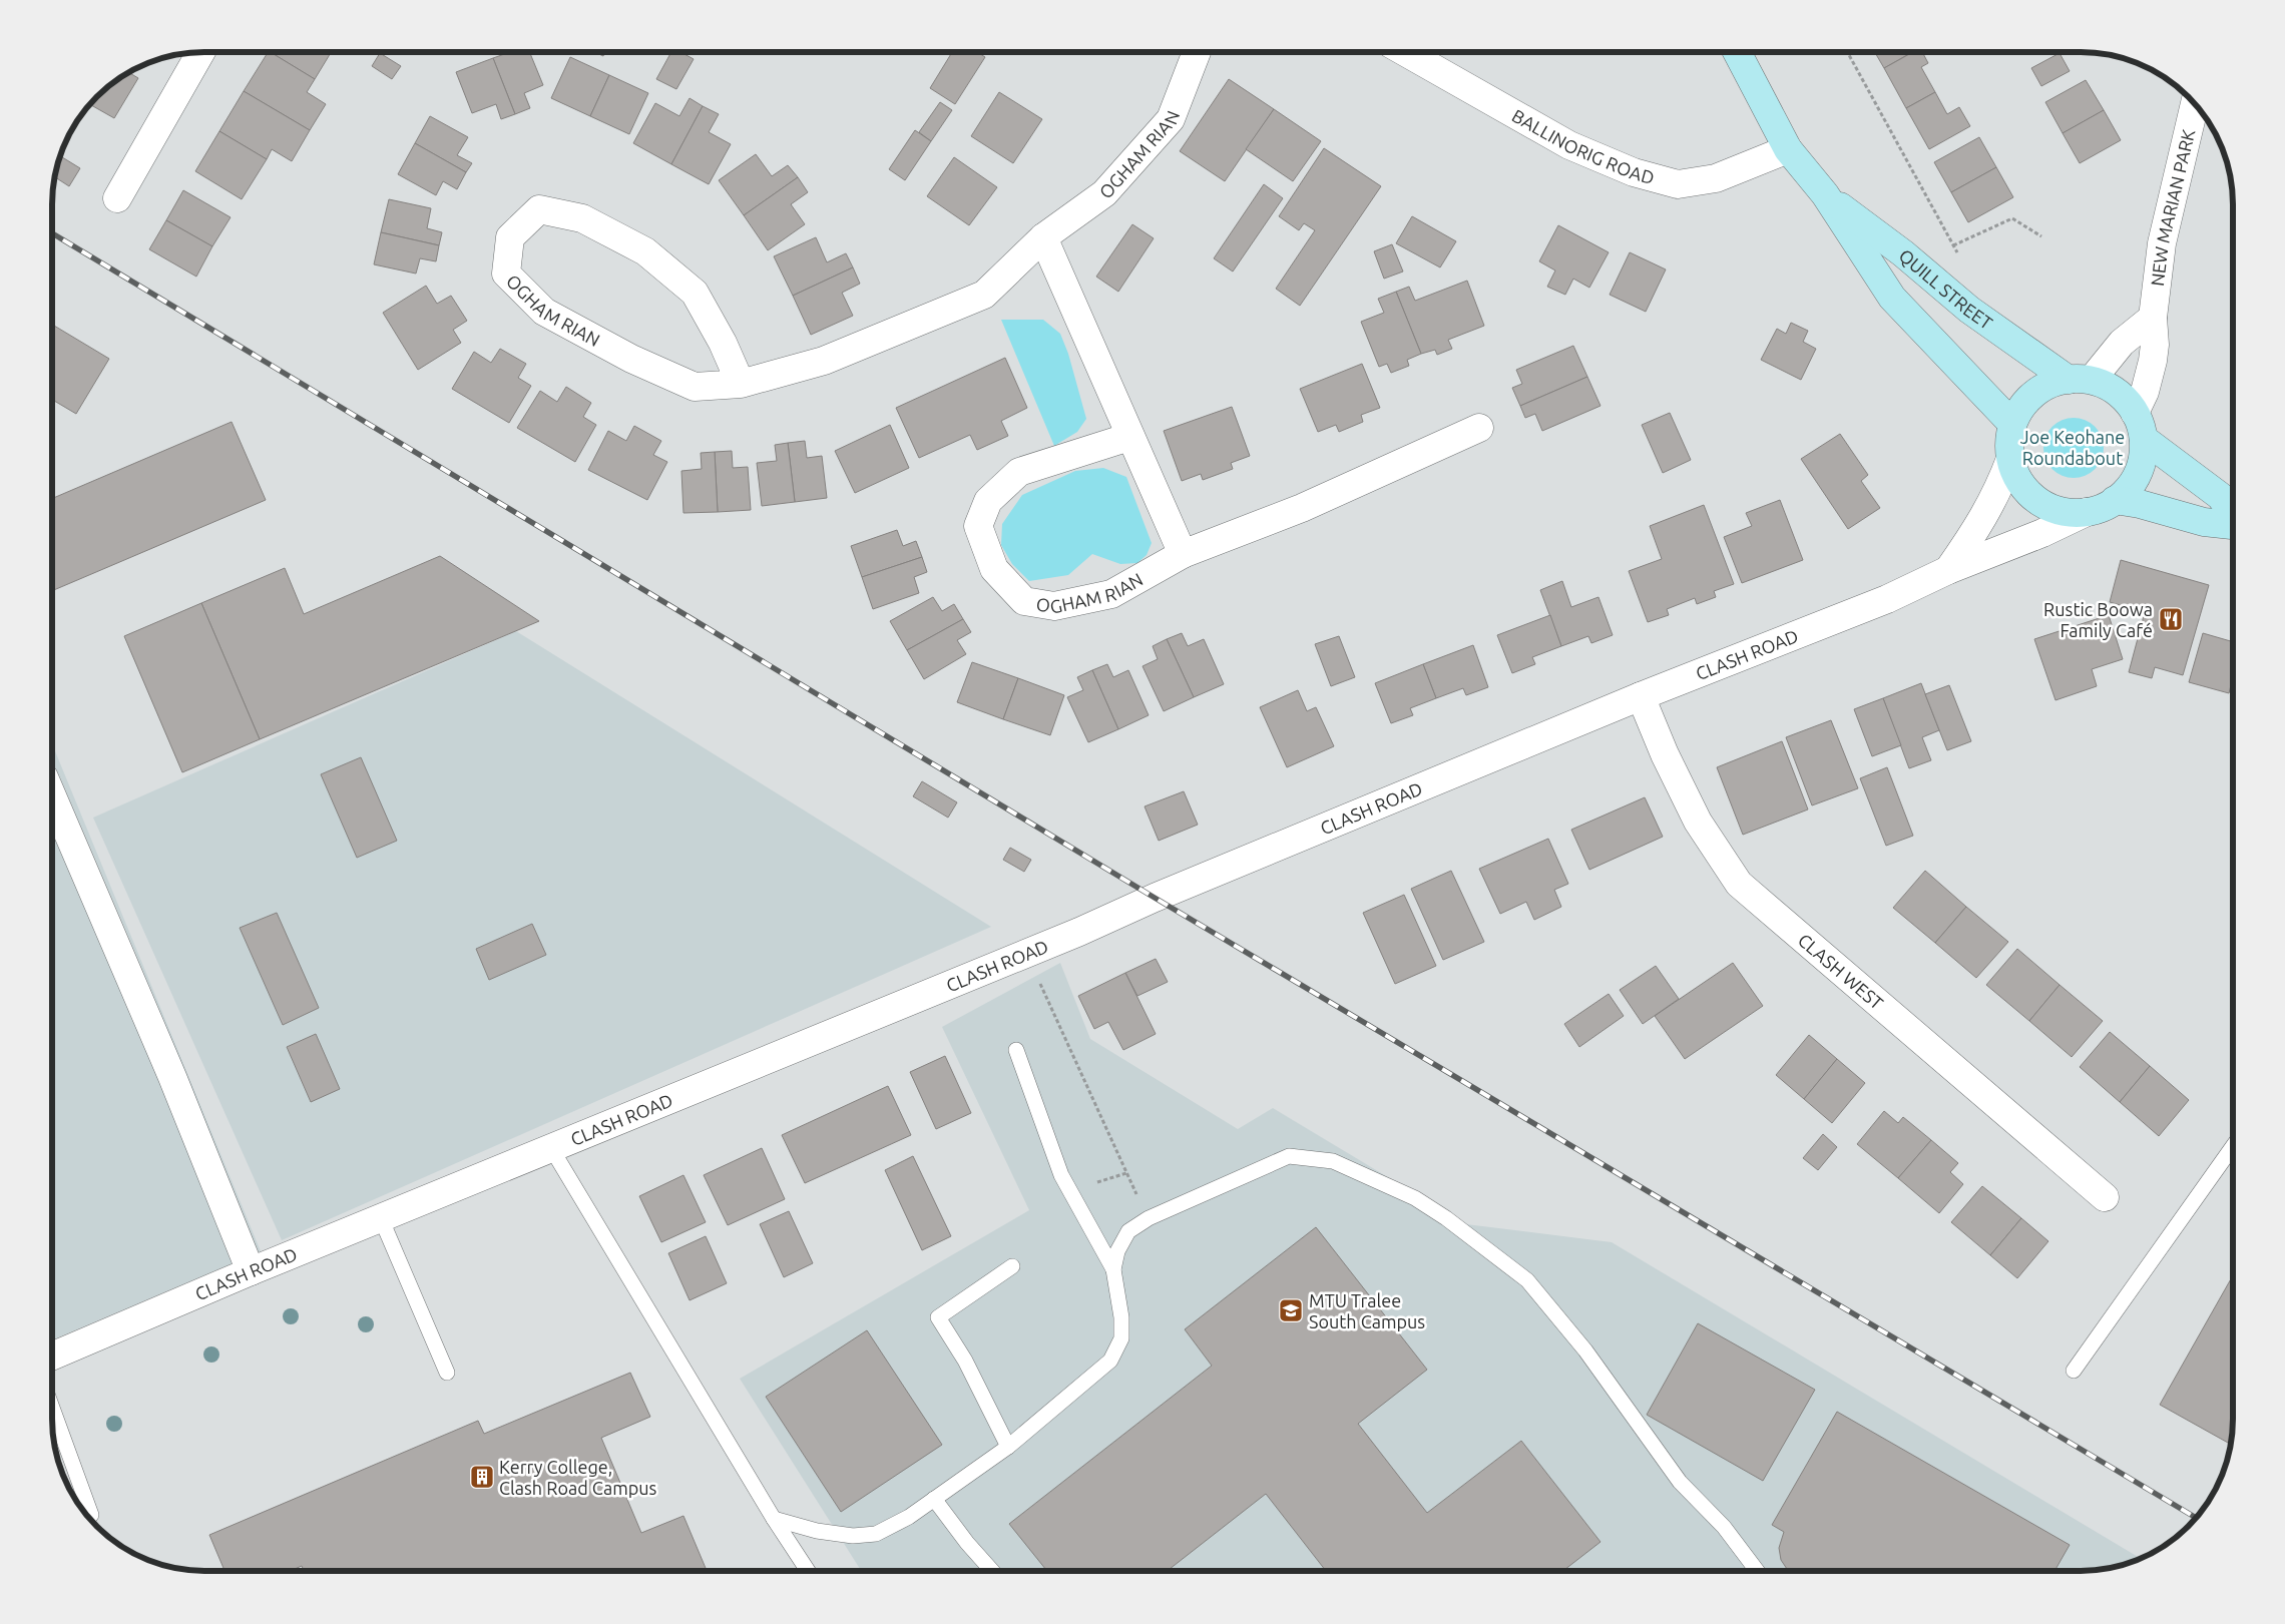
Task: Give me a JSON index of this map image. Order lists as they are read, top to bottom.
{
  "streets": {
    "main road": ["QUILL STREET"],
    "street": [
      "BALLINORIG ROAD",
      "OGHAM RIAN",
      "NEW MARIAN PARK",
      "CLASH ROAD",
      "CLASH WEST"
    ]
  },
  "crossings": [
    ["BALLINORIG ROAD", "QUILL STREET"],
    ["NEW MARIAN PARK", "QUILL STREET"],
    ["NEW MARIAN PARK", "CLASH ROAD"],
    ["QUILL STREET", "CLASH ROAD"],
    ["CLASH ROAD", "CLASH WEST"]
  ],
  "parks": ["Joe Keohane Roundabout"],
  "places": {
    "restaurant": ["Rustic Boowa Family Café"],
    "school or university": ["MTU Tralee South Campus"],
    "building": ["Kerry College, Clash Road Campus"]
  }
}
